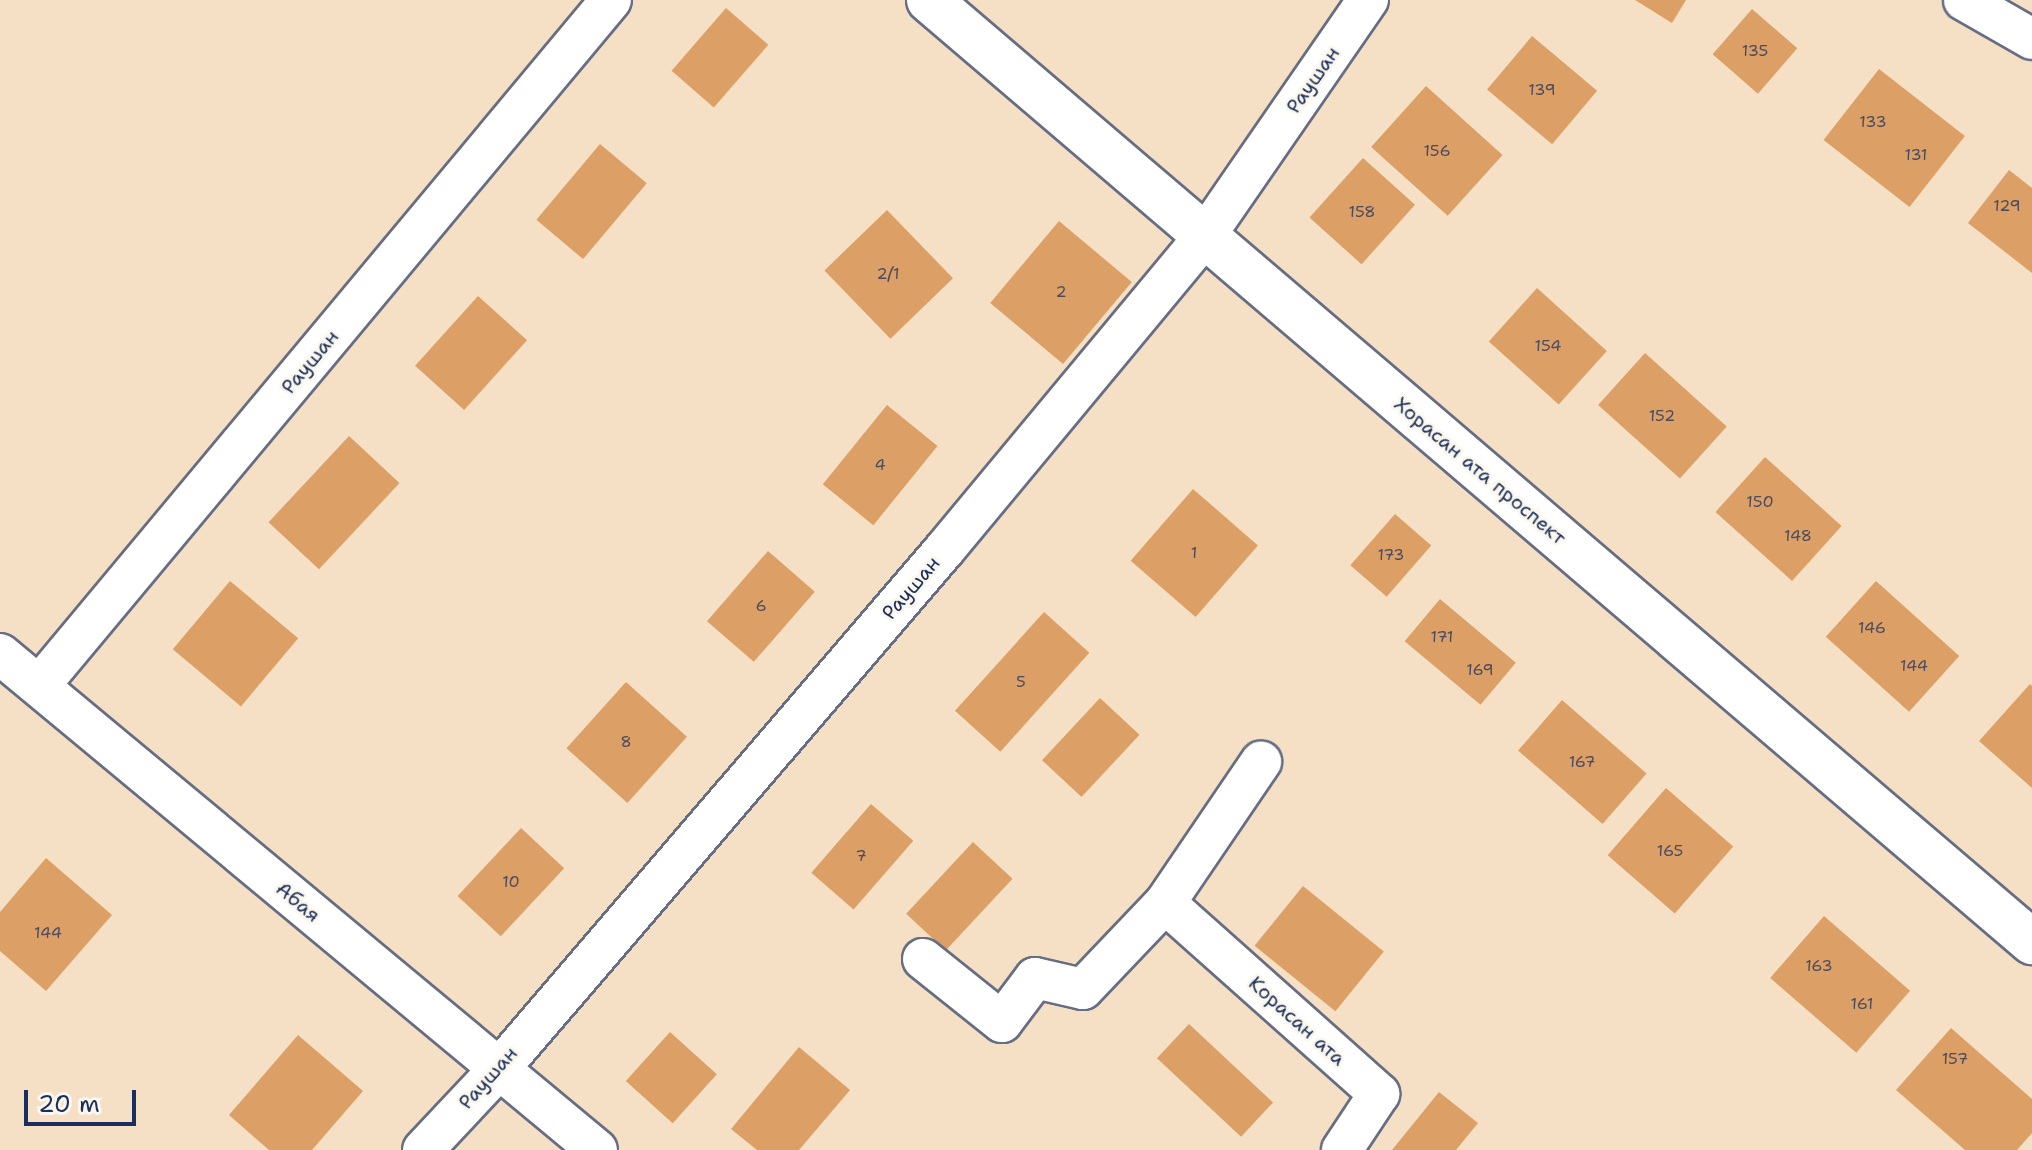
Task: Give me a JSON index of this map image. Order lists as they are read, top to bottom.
{
  "streets": {
    "main road": ["Хорасан ата проспект"],
    "street": ["Раушан", "Абая", "Корасан ата"]
  },
  "crossings": [
    ["Раушан", "Хорасан ата проспект"],
    ["Раушан", "Абая"]
  ],
  "house_numbers": [
    "135",
    "139",
    "133",
    "156",
    "131",
    "129",
    "158",
    "2/1",
    "2",
    "154",
    "152",
    "4",
    "150",
    "148",
    "1",
    "173",
    "6",
    "146",
    "171",
    "144",
    "169",
    "5",
    "8",
    "167",
    "165",
    "7",
    "10",
    "144",
    "163",
    "161",
    "157"
  ],
  "scale_bar": "20 m"
}
